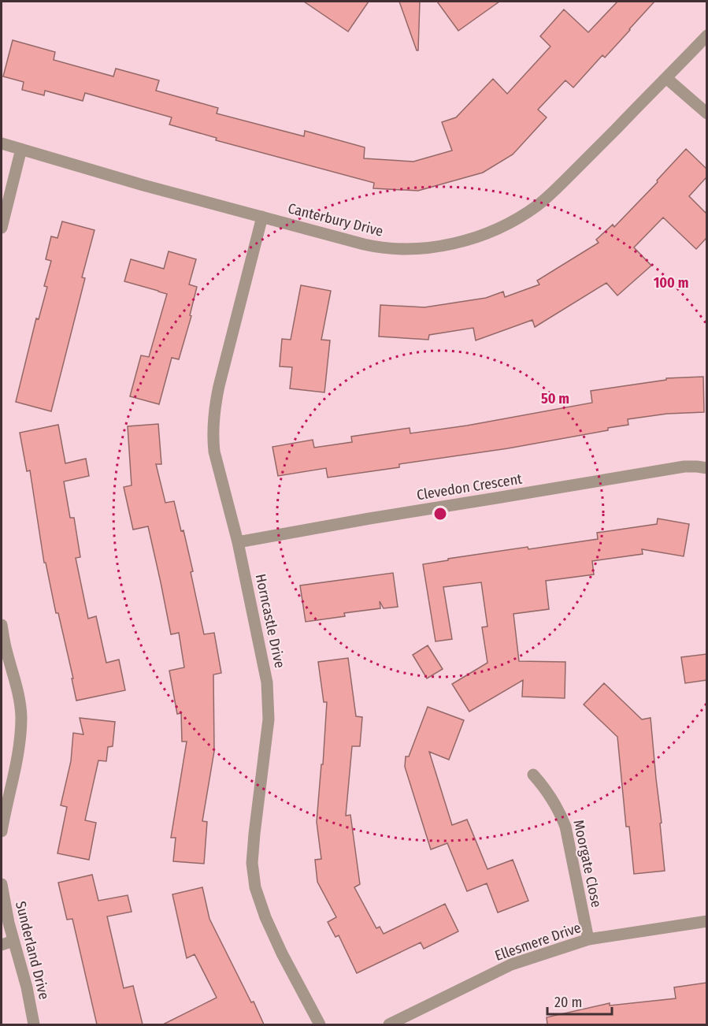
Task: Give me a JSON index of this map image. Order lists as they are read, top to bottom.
{
  "streets": {
    "street": [
      "Canterbury Drive",
      "Clevedon Crescent",
      "Horncastle Drive",
      "Moorgate Close",
      "Ellesmere Drive",
      "Sunderland Drive"
    ]
  },
  "crossings": [
    ["Canterbury Drive", "Horncastle Drive"],
    ["Clevedon Crescent", "Horncastle Drive"],
    ["Moorgate Close", "Ellesmere Drive"]
  ],
  "scale_bar": "20 m",
  "rings": ["100 m", "50 m"]
}
